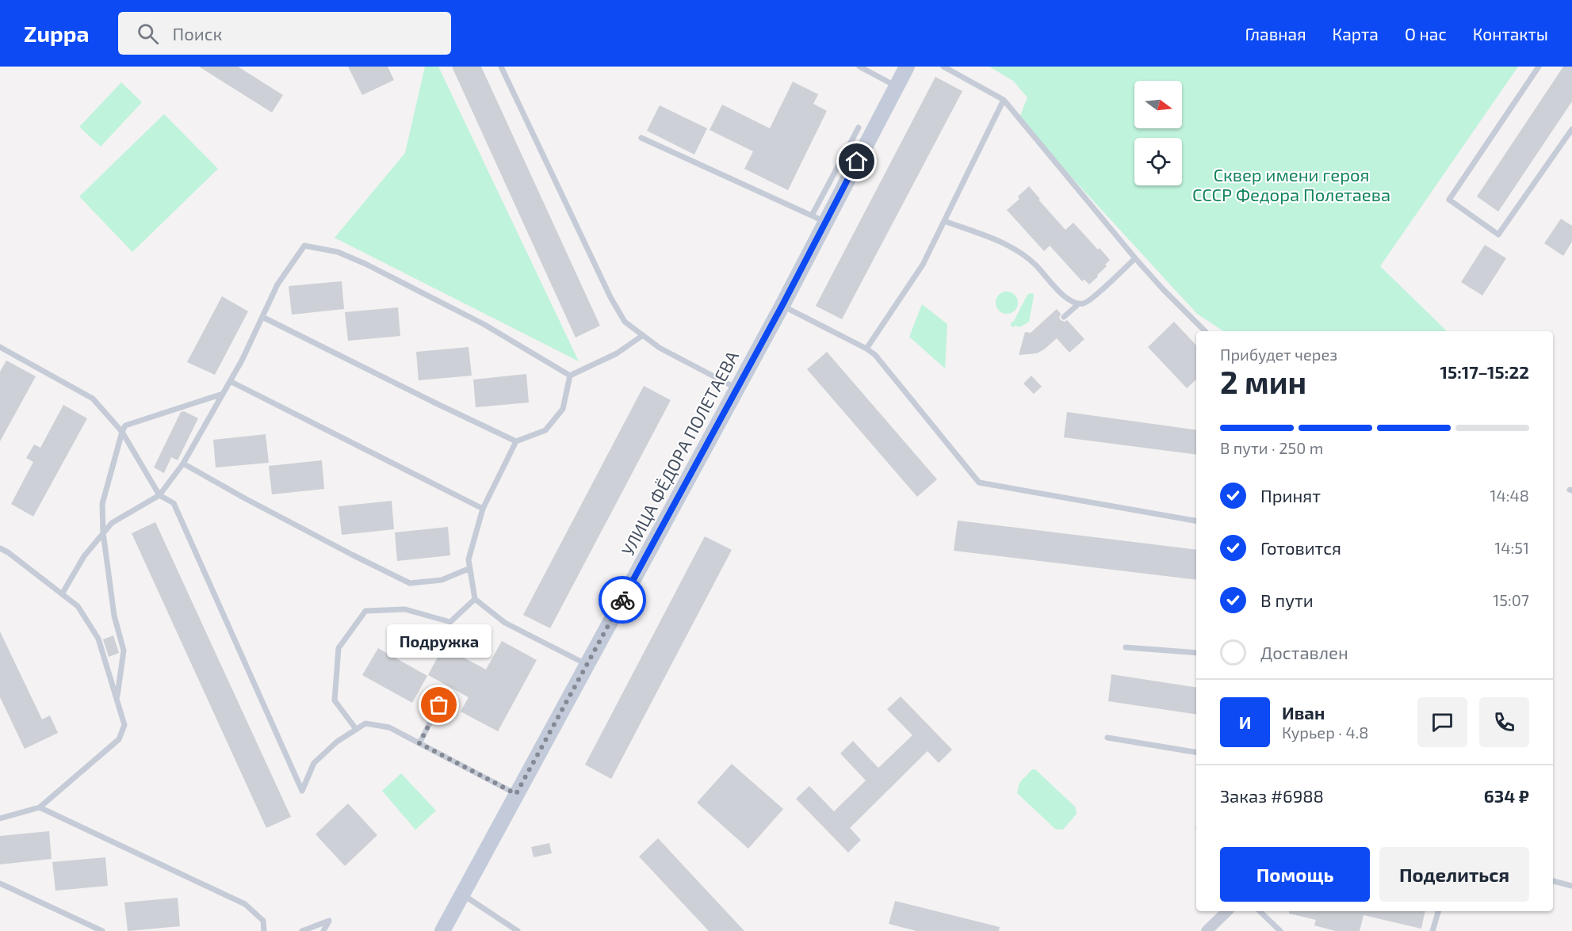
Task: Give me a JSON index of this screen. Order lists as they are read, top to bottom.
{
  "streets": {
    "main road": ["УЛИЦА ФЁДОРА ПОЛЕТАЕВА"]
  },
  "parks": ["Сквер имени героя СССР Федора Полетаева"],
  "places": ["Подружка"],
  "north": "right",
  "page": {
    "header": "Zuppa",
    "search": "Поиск",
    "nav": [
      "Главная",
      "Карта",
      "О нас",
      "Контакты"
    ],
    "heading": ["2 мин", "Прибудет через", "15:17–15:22"],
    "panel": [
      "Иван",
      "Курьер · 4.8",
      "Заказ #6988",
      "634 ₽"
    ],
    "bar": "В пути · 250 m",
    "list": [
      ["Принят", "14:48"],
      ["Готовится", "14:51"],
      ["В пути", "15:07"],
      "Доставлен"
    ],
    "bubble": "Подружка",
    "round": "И",
    "buttons": ["Помощь", "Поделиться"]
  }
}
